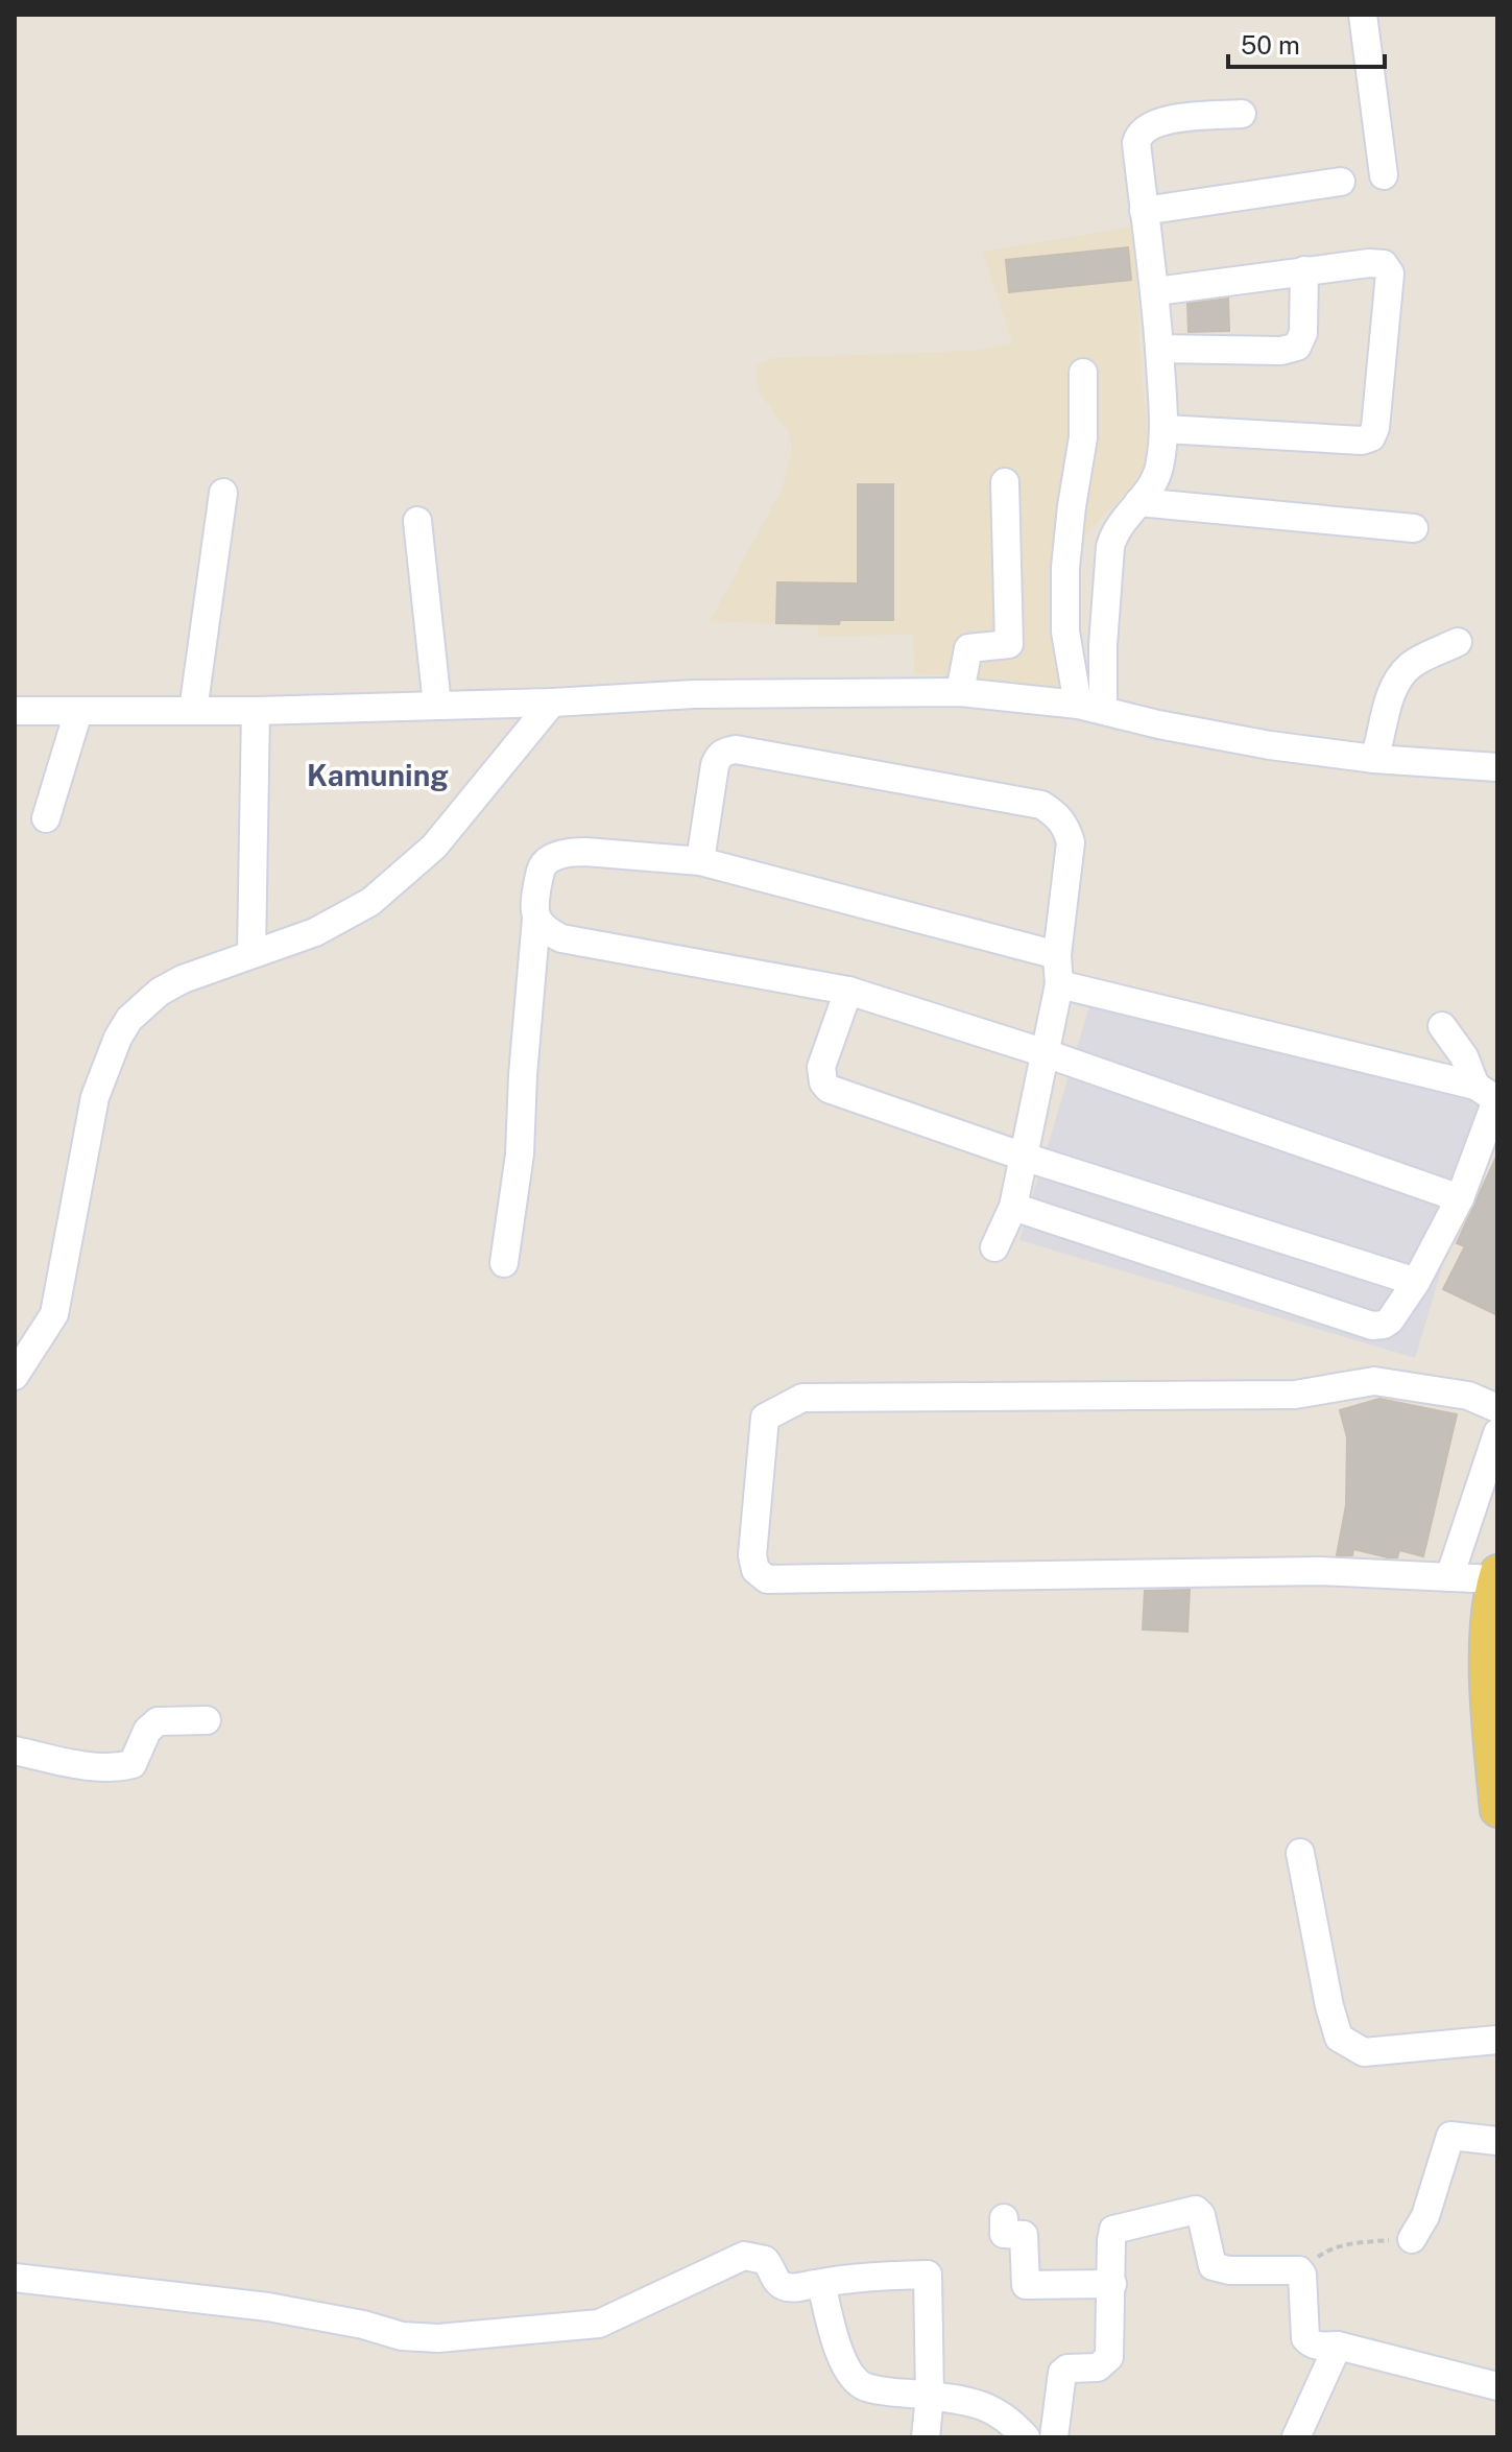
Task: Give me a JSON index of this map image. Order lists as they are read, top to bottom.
{
  "districts": ["Kamuning"],
  "scale_bar": "50 m"
}
